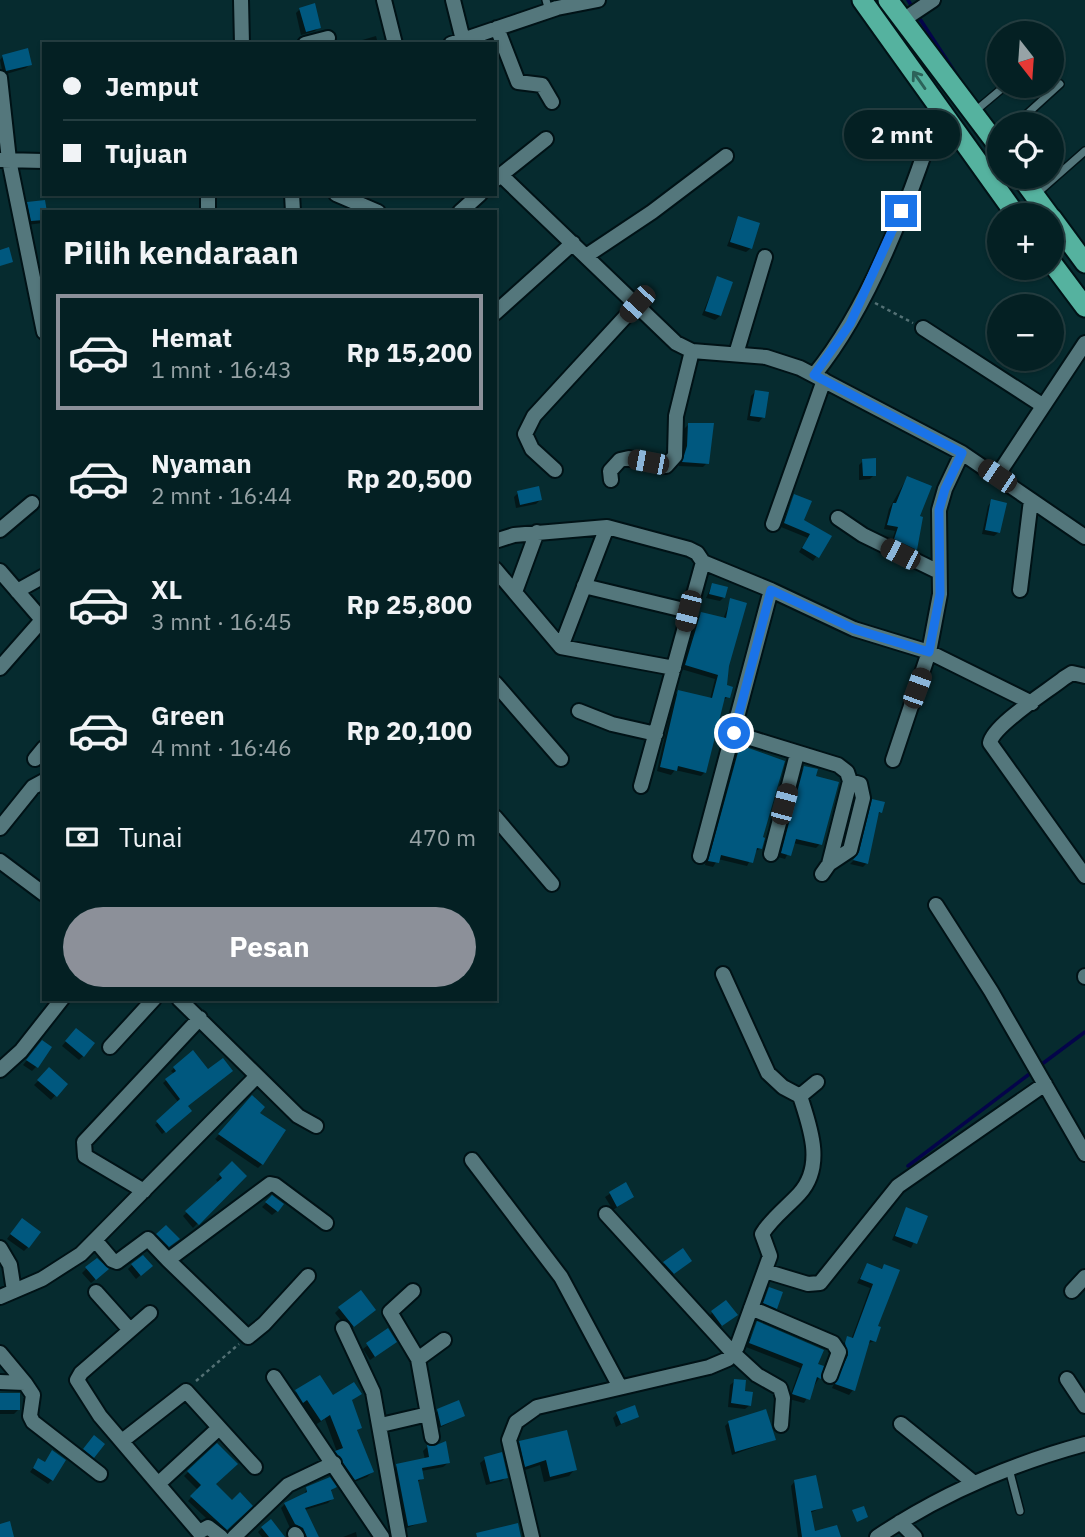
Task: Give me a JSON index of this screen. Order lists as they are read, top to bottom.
{
  "north": "bottom",
  "page": {
    "map_buttons": ["+", "−"],
    "banner": ["Jemput", "Tujuan"],
    "bubble": "2 mnt",
    "heading": "Pilih kendaraan",
    "list": [
      {
        "name": "Hemat",
        "note": "1 mnt · 16:43",
        "value": "Rp 15,200"
      },
      {
        "name": "Nyaman",
        "note": "2 mnt · 16:44",
        "value": "Rp 20,500"
      },
      {
        "name": "XL",
        "note": "3 mnt · 16:45",
        "value": "Rp 25,800"
      },
      {
        "name": "Green",
        "note": "4 mnt · 16:46",
        "value": "Rp 20,100"
      }
    ],
    "pay": ["Tunai", "470 m"],
    "buttons": "Pesan"
  }
}
